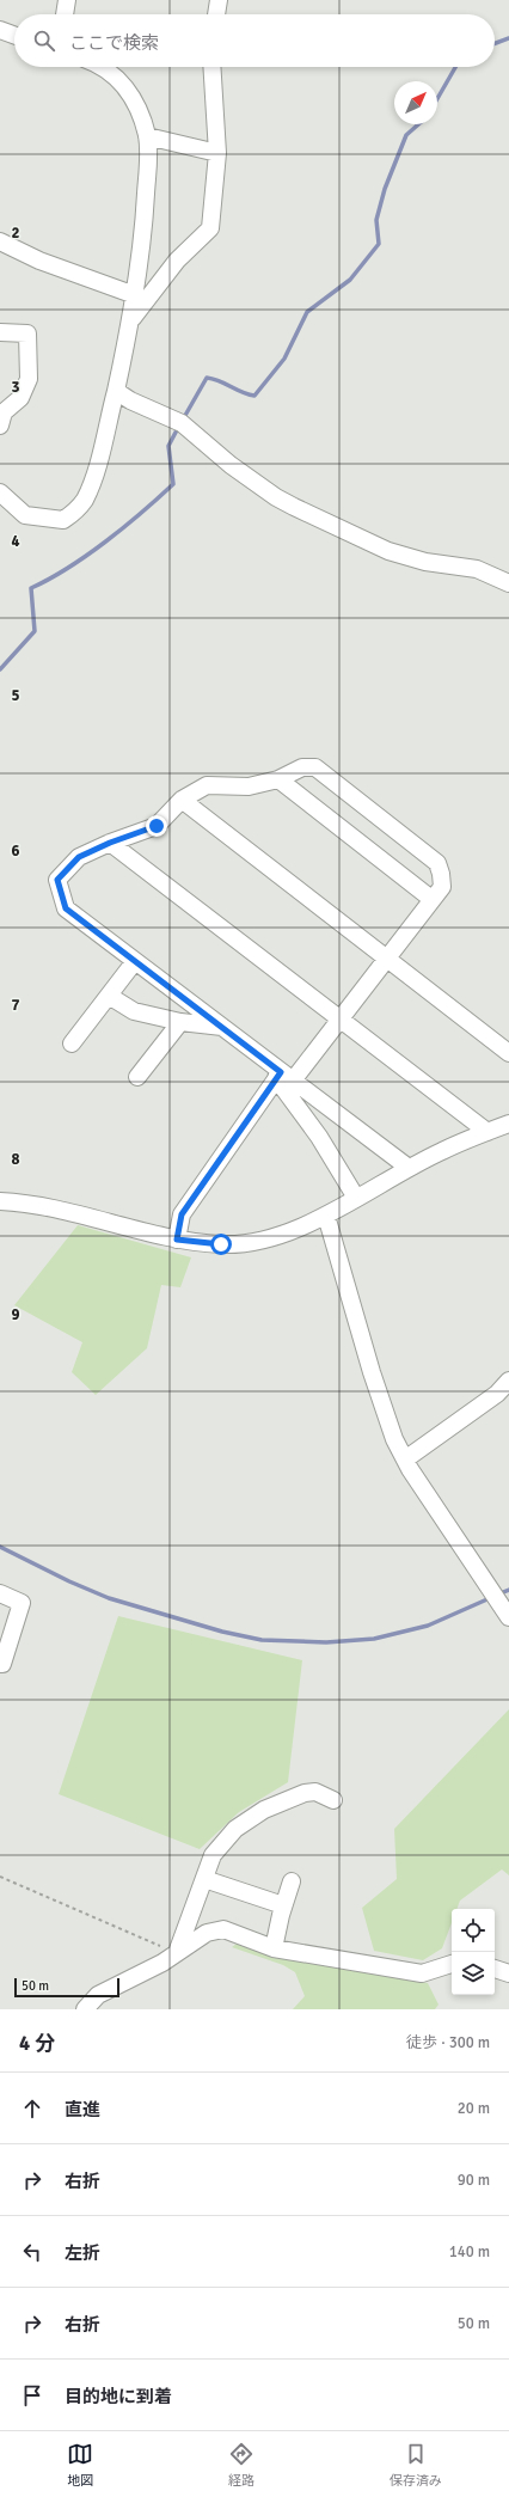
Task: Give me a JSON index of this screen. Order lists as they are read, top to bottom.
{
  "scale_bar": "50 m",
  "north": "top right",
  "page": {
    "search": "ここで検索",
    "scale": "50 m",
    "heading": ["4 分", "徒歩 · 300 m"],
    "list": [
      ["直進", "20 m"],
      ["右折", "90 m"],
      ["左折", "140 m"],
      ["右折", "50 m"],
      "目的地に到着"
    ],
    "nav": ["地図", "経路", "保存済み"]
  },
  "grid": {
    "rows": [
      "2",
      "3",
      "4",
      "5",
      "6",
      "7",
      "8",
      "9"
    ]
  }
}
